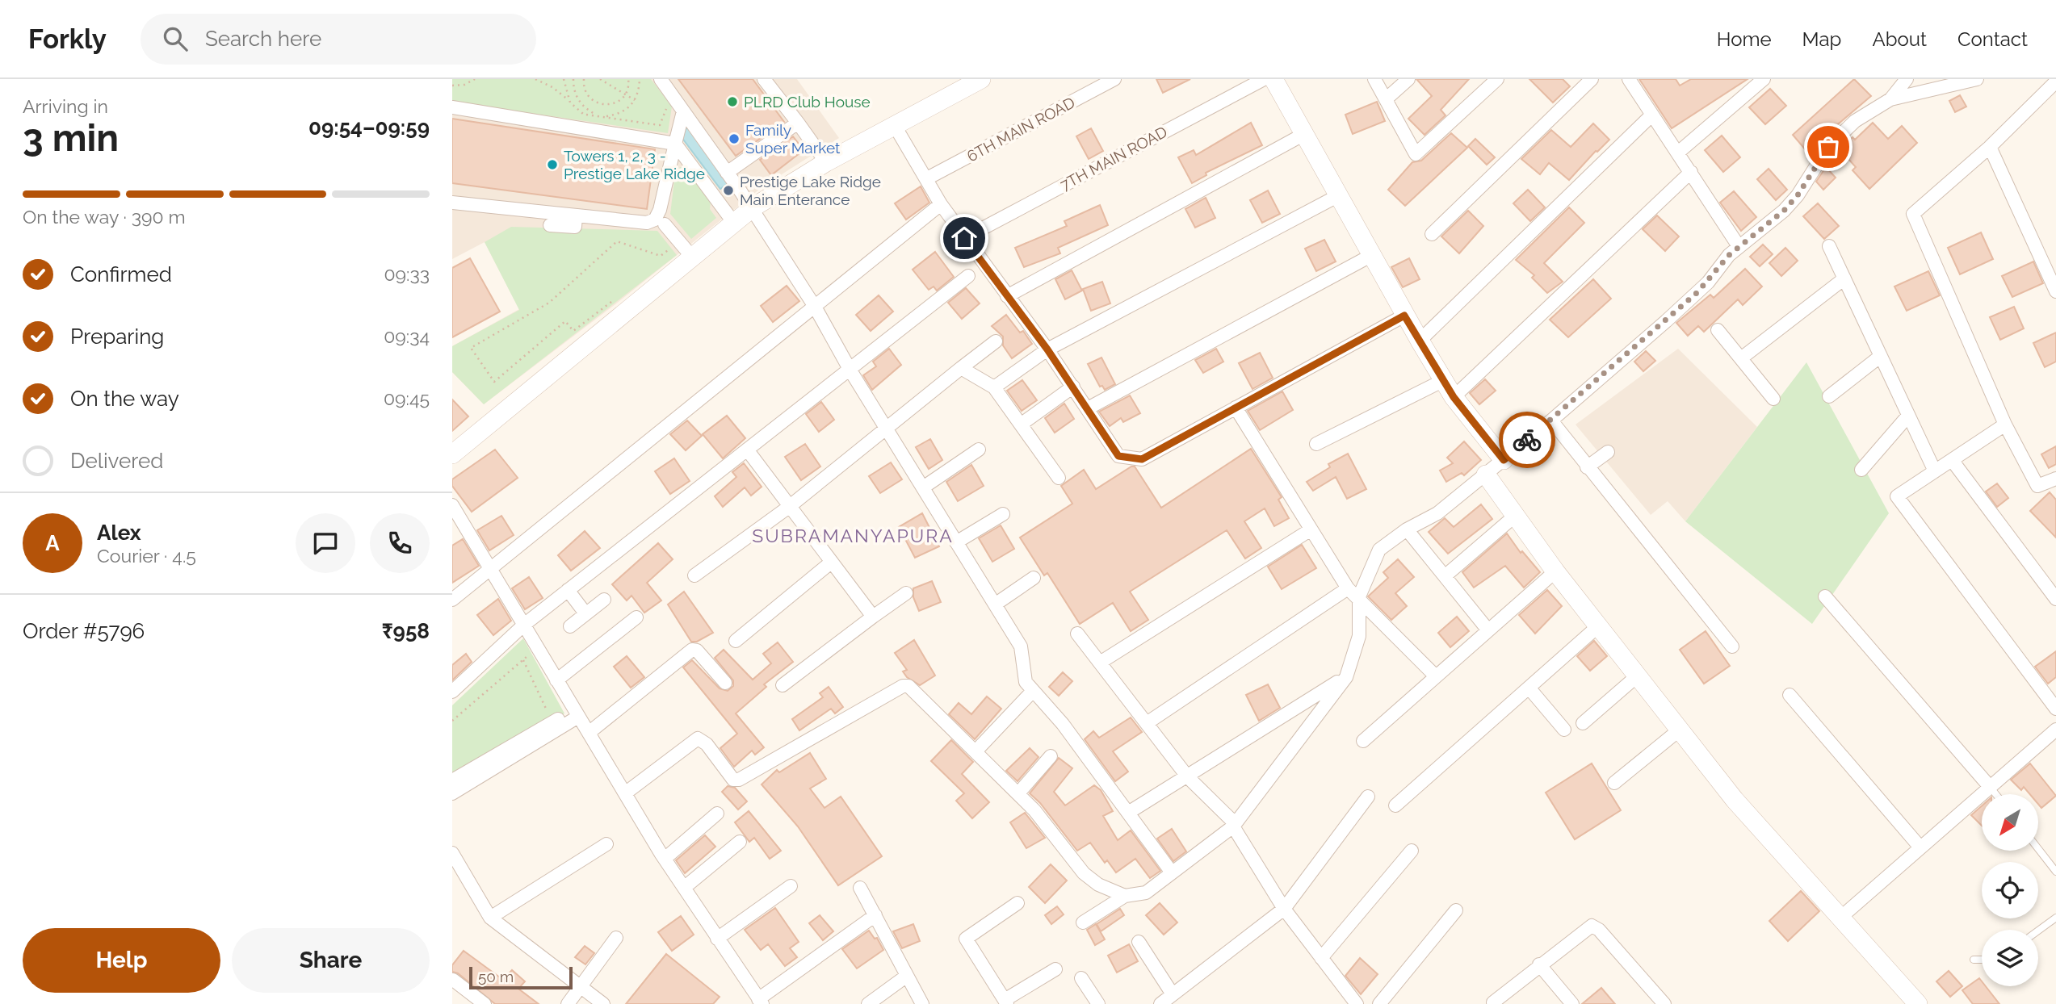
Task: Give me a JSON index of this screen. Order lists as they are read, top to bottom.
{
  "streets": {
    "street": ["6TH MAIN ROAD", "7TH MAIN ROAD"]
  },
  "districts": ["SUBRAMANYAPURA"],
  "places": [
    "PLRD Club House",
    "Family Super Market",
    "Towers 1, 2, 3 - Prestige Lake Ridge",
    "Prestige Lake Ridge Main Enterance"
  ],
  "scale_bar": "50 m",
  "north": "bottom left",
  "page": {
    "header": "Forkly",
    "search": "Search here",
    "nav": [
      "Home",
      "Map",
      "About",
      "Contact"
    ],
    "heading": ["3 min", "Arriving in", "09:54–09:59"],
    "panel": [
      "Alex",
      "Courier · 4.5",
      "Order #5796",
      "₹958"
    ],
    "bar": "On the way · 390 m",
    "list": [
      ["Confirmed", "09:33"],
      ["Preparing", "09:34"],
      ["On the way", "09:45"],
      "Delivered"
    ],
    "round": "A",
    "buttons": ["Help", "Share"],
    "scale": "50 m"
  }
}
